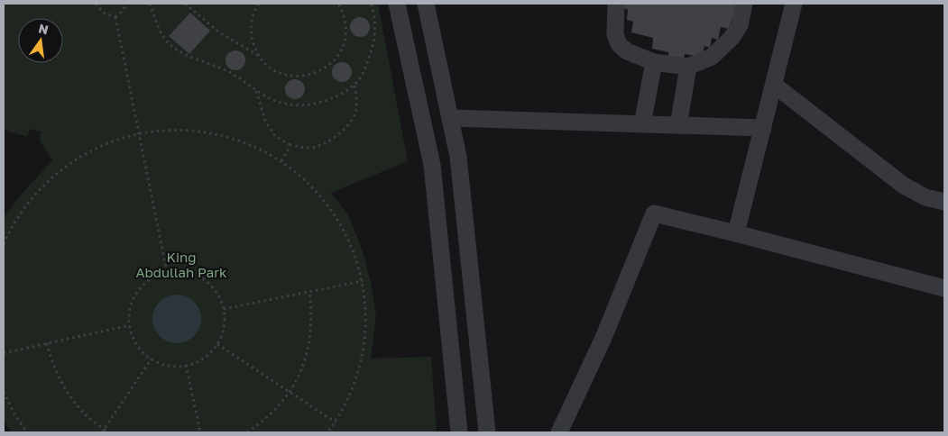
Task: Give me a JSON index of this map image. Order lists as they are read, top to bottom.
{
  "parks": ["King Abdullah Park"],
  "north": "top"
}
